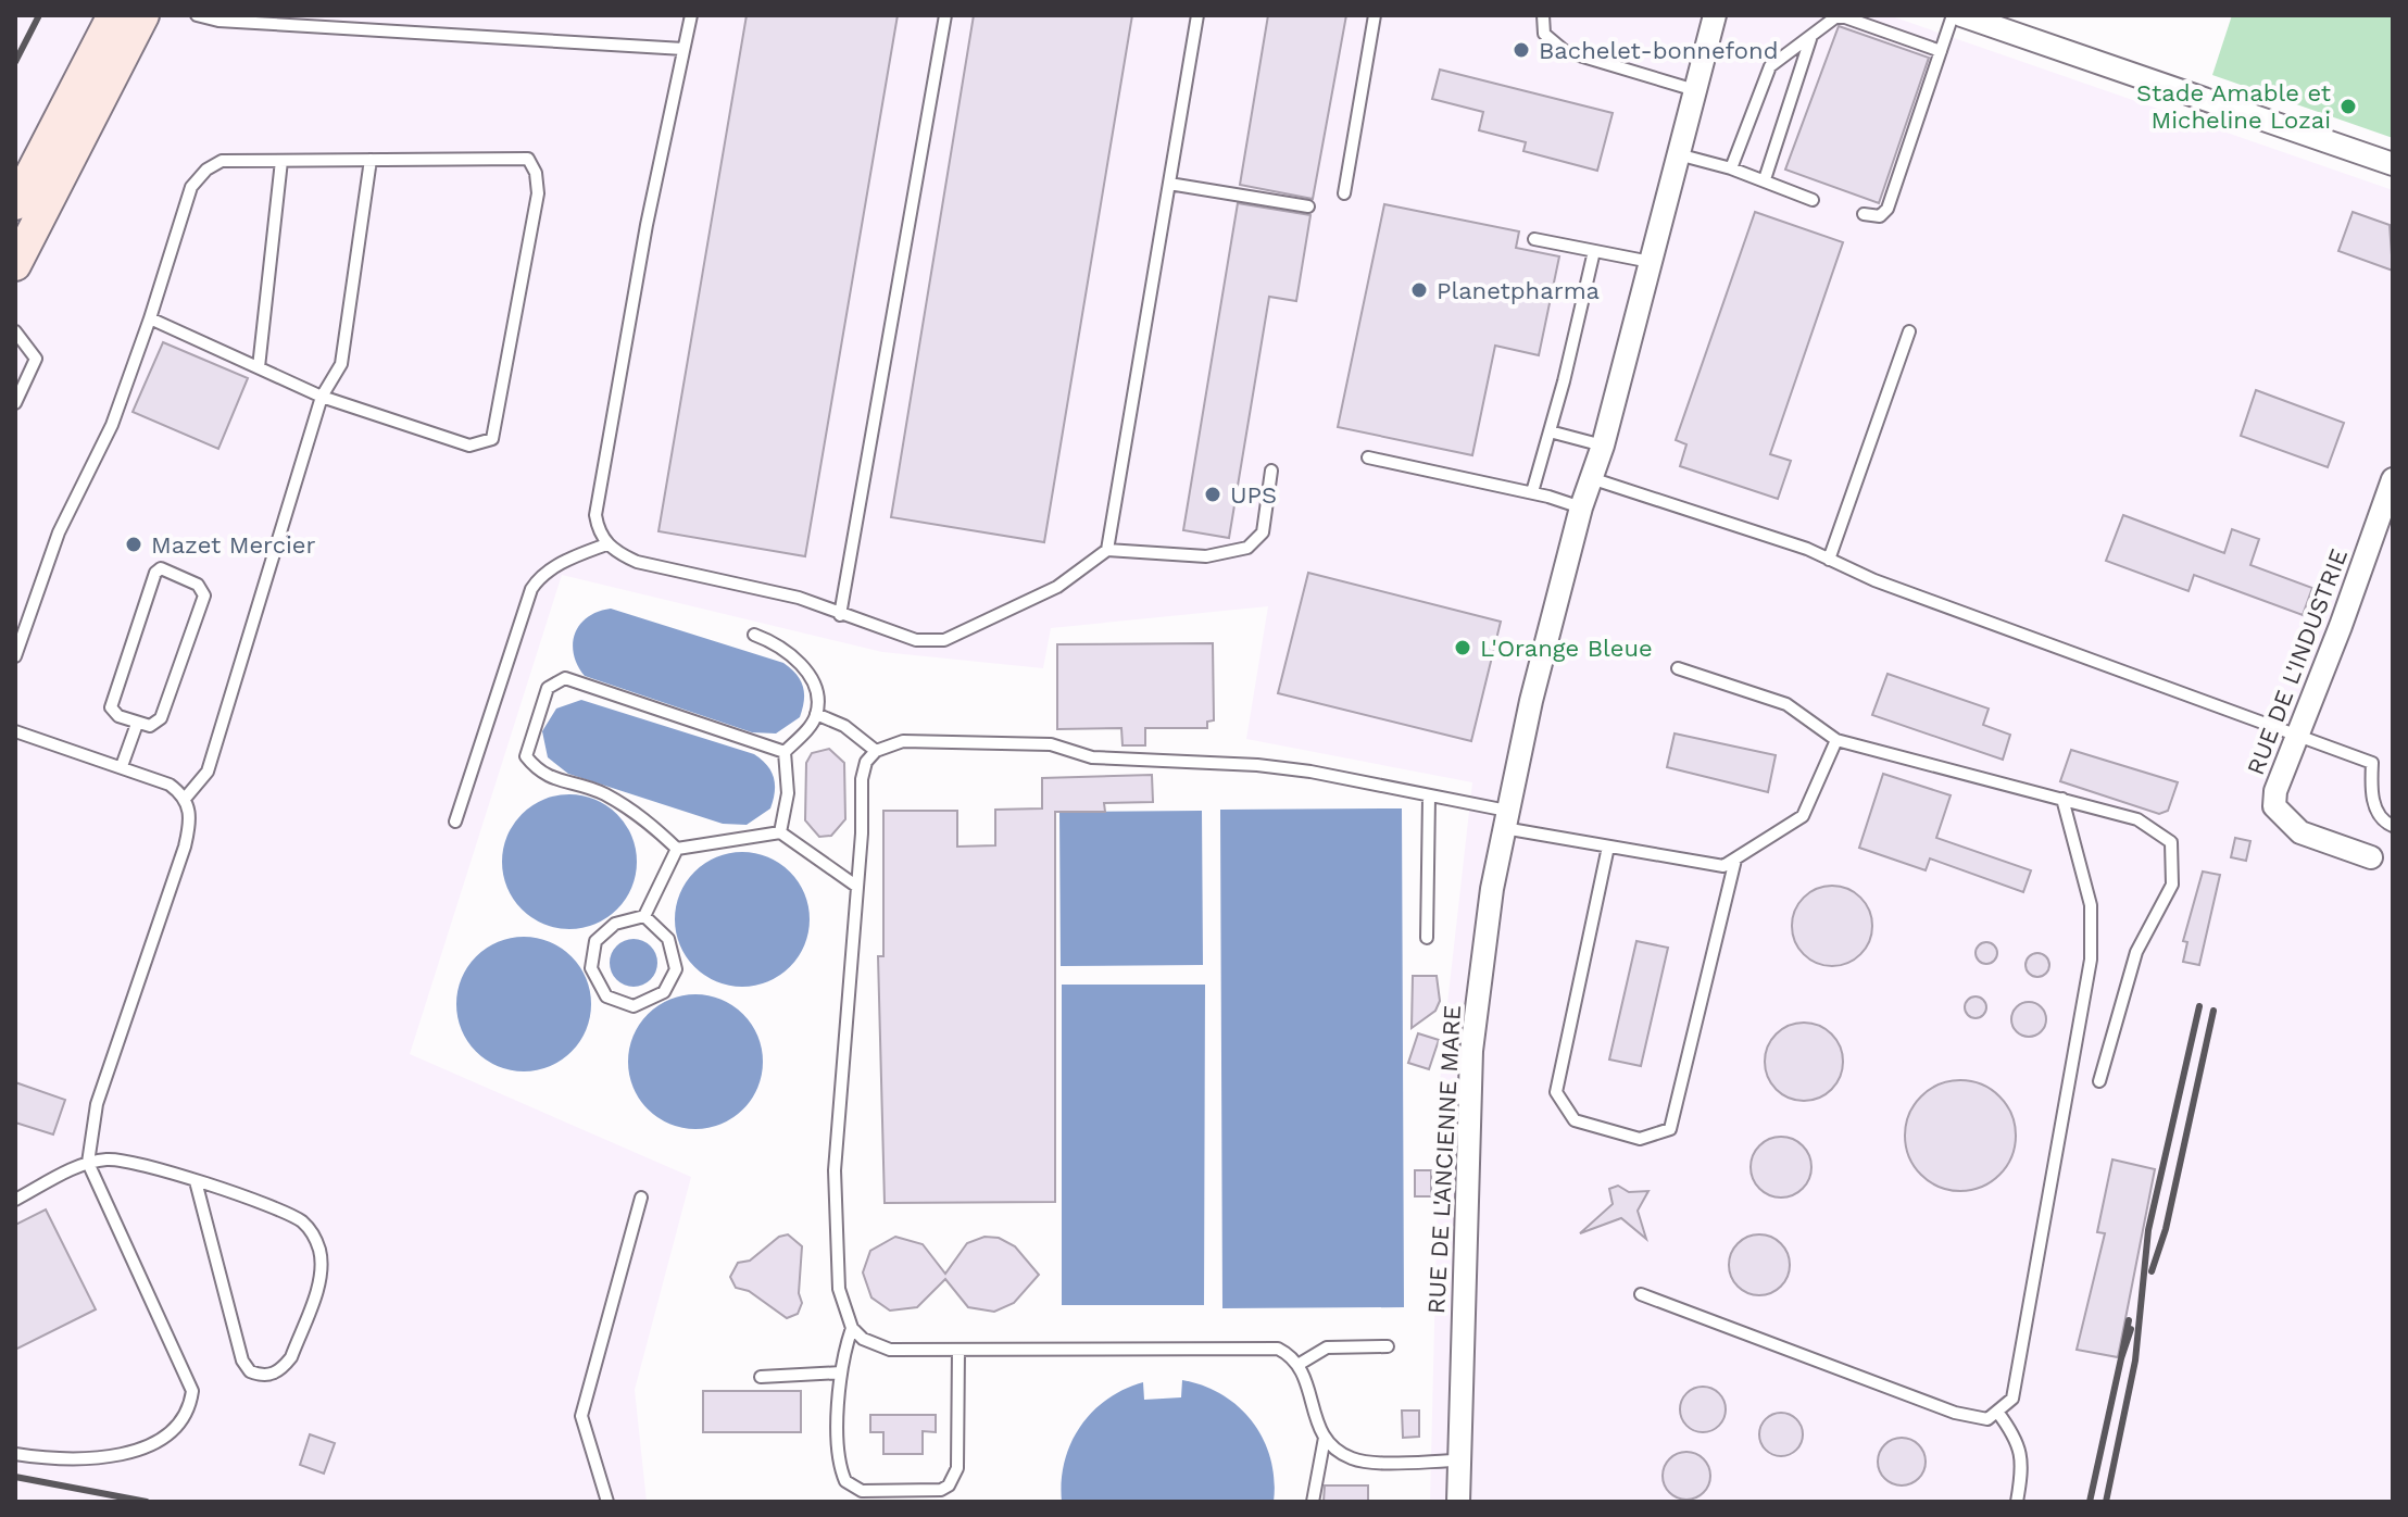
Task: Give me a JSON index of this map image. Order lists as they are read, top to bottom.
{
  "streets": {
    "street": ["RUE DE L'INDUSTRIE", "RUE DE L'ANCIENNE MARE"]
  },
  "places": [
    "Bachelet-bonnefond",
    "Stade Amable et Micheline Lozai",
    "Planetpharma",
    "UPS",
    "Mazet Mercier",
    "L'Orange Bleue"
  ]
}
